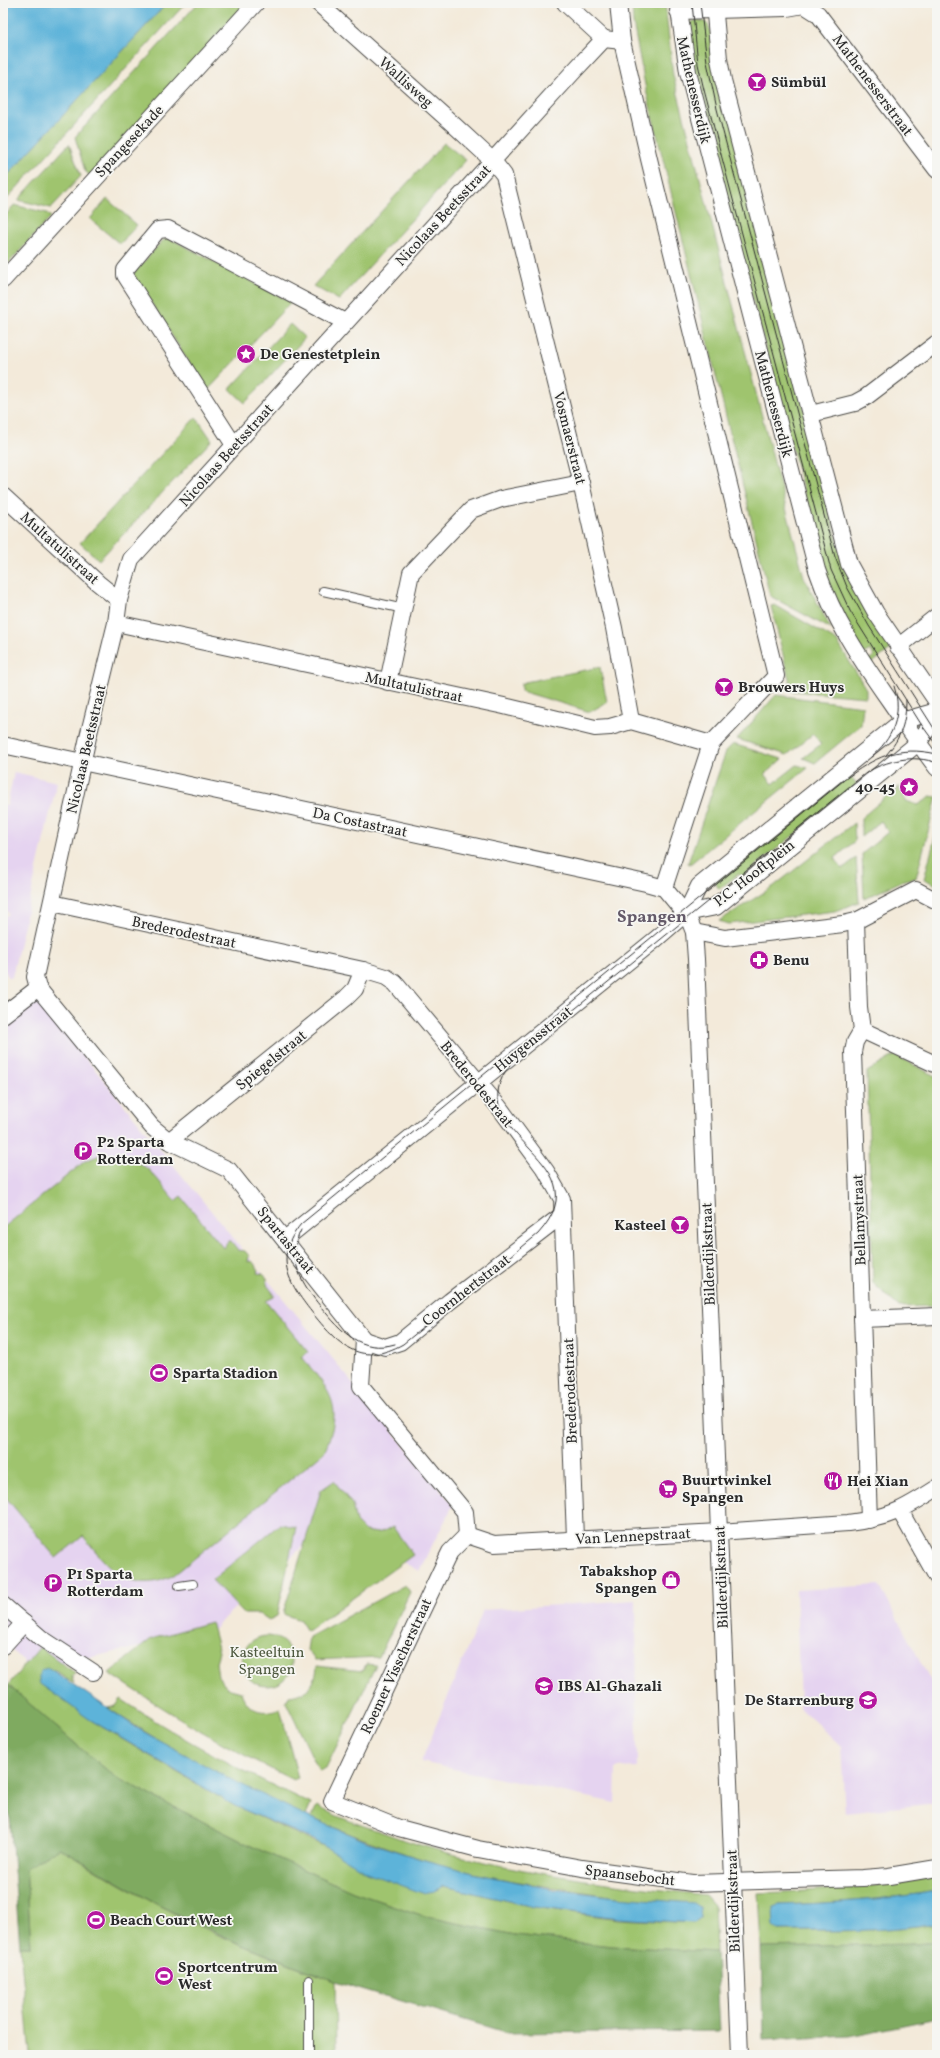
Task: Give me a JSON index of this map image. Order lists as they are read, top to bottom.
{
  "streets": {
    "street": [
      "Wallisweg",
      "Mathenesserstraat",
      "Mathenesserdijk",
      "Spangesekade",
      "Nicolaas Beetsstraat",
      "Vosmaerstraat",
      "Multatulistraat",
      "Da Costastraat",
      "P.C. Hooftplein",
      "Brederodestraat",
      "Huygensstraat",
      "Spiegelstraat",
      "Bellamystraat",
      "Spartastraat",
      "Bilderdijkstraat",
      "Coornhertstraat",
      "Van Lennepstraat",
      "Roemer Visscherstraat",
      "Spaansebocht"
    ]
  },
  "crossings": [
    ["Wallisweg", "Nicolaas Beetsstraat"],
    ["Wallisweg", "Vosmaerstraat"],
    ["Mathenesserstraat", "Mathenesserdijk"],
    ["Mathenesserdijk", "P.C. Hooftplein"],
    ["Nicolaas Beetsstraat", "Vosmaerstraat"],
    ["Nicolaas Beetsstraat", "Multatulistraat"],
    ["Nicolaas Beetsstraat", "Da Costastraat"],
    ["Nicolaas Beetsstraat", "Brederodestraat"],
    ["Nicolaas Beetsstraat", "Spartastraat"],
    ["Vosmaerstraat", "Multatulistraat"],
    ["P.C. Hooftplein", "Huygensstraat"],
    ["Brederodestraat", "Huygensstraat"],
    ["Brederodestraat", "Spiegelstraat"],
    ["Brederodestraat", "Coornhertstraat"],
    ["Brederodestraat", "Van Lennepstraat"],
    ["Huygensstraat", "Spartastraat"],
    ["Spiegelstraat", "Spartastraat"],
    ["Bellamystraat", "Van Lennepstraat"],
    ["Spartastraat", "Coornhertstraat"],
    ["Bilderdijkstraat", "Van Lennepstraat"],
    ["Bilderdijkstraat", "Spaansebocht"],
    ["Van Lennepstraat", "Roemer Visscherstraat"],
    ["Roemer Visscherstraat", "Spaansebocht"]
  ],
  "districts": ["Spangen"],
  "parks": ["Kasteeltuin Spangen"],
  "places": {
    "bar": ["Sümbül", "Brouwers Huys", "Kasteel"],
    "place": ["De Genestetplein", "40-45"],
    "pharmacy": ["Benu"],
    "parking": ["P2 Sparta Rotterdam", "P1 Sparta Rotterdam"],
    "sports": ["Sparta Stadion", "Beach Court West", "Sportcentrum West"],
    "restaurant": ["Hei Xian"],
    "supermarket": ["Buurtwinkel Spangen"],
    "shop": ["Tabakshop Spangen"],
    "school or university": ["IBS Al-Ghazali", "De Starrenburg"]
  }
}
